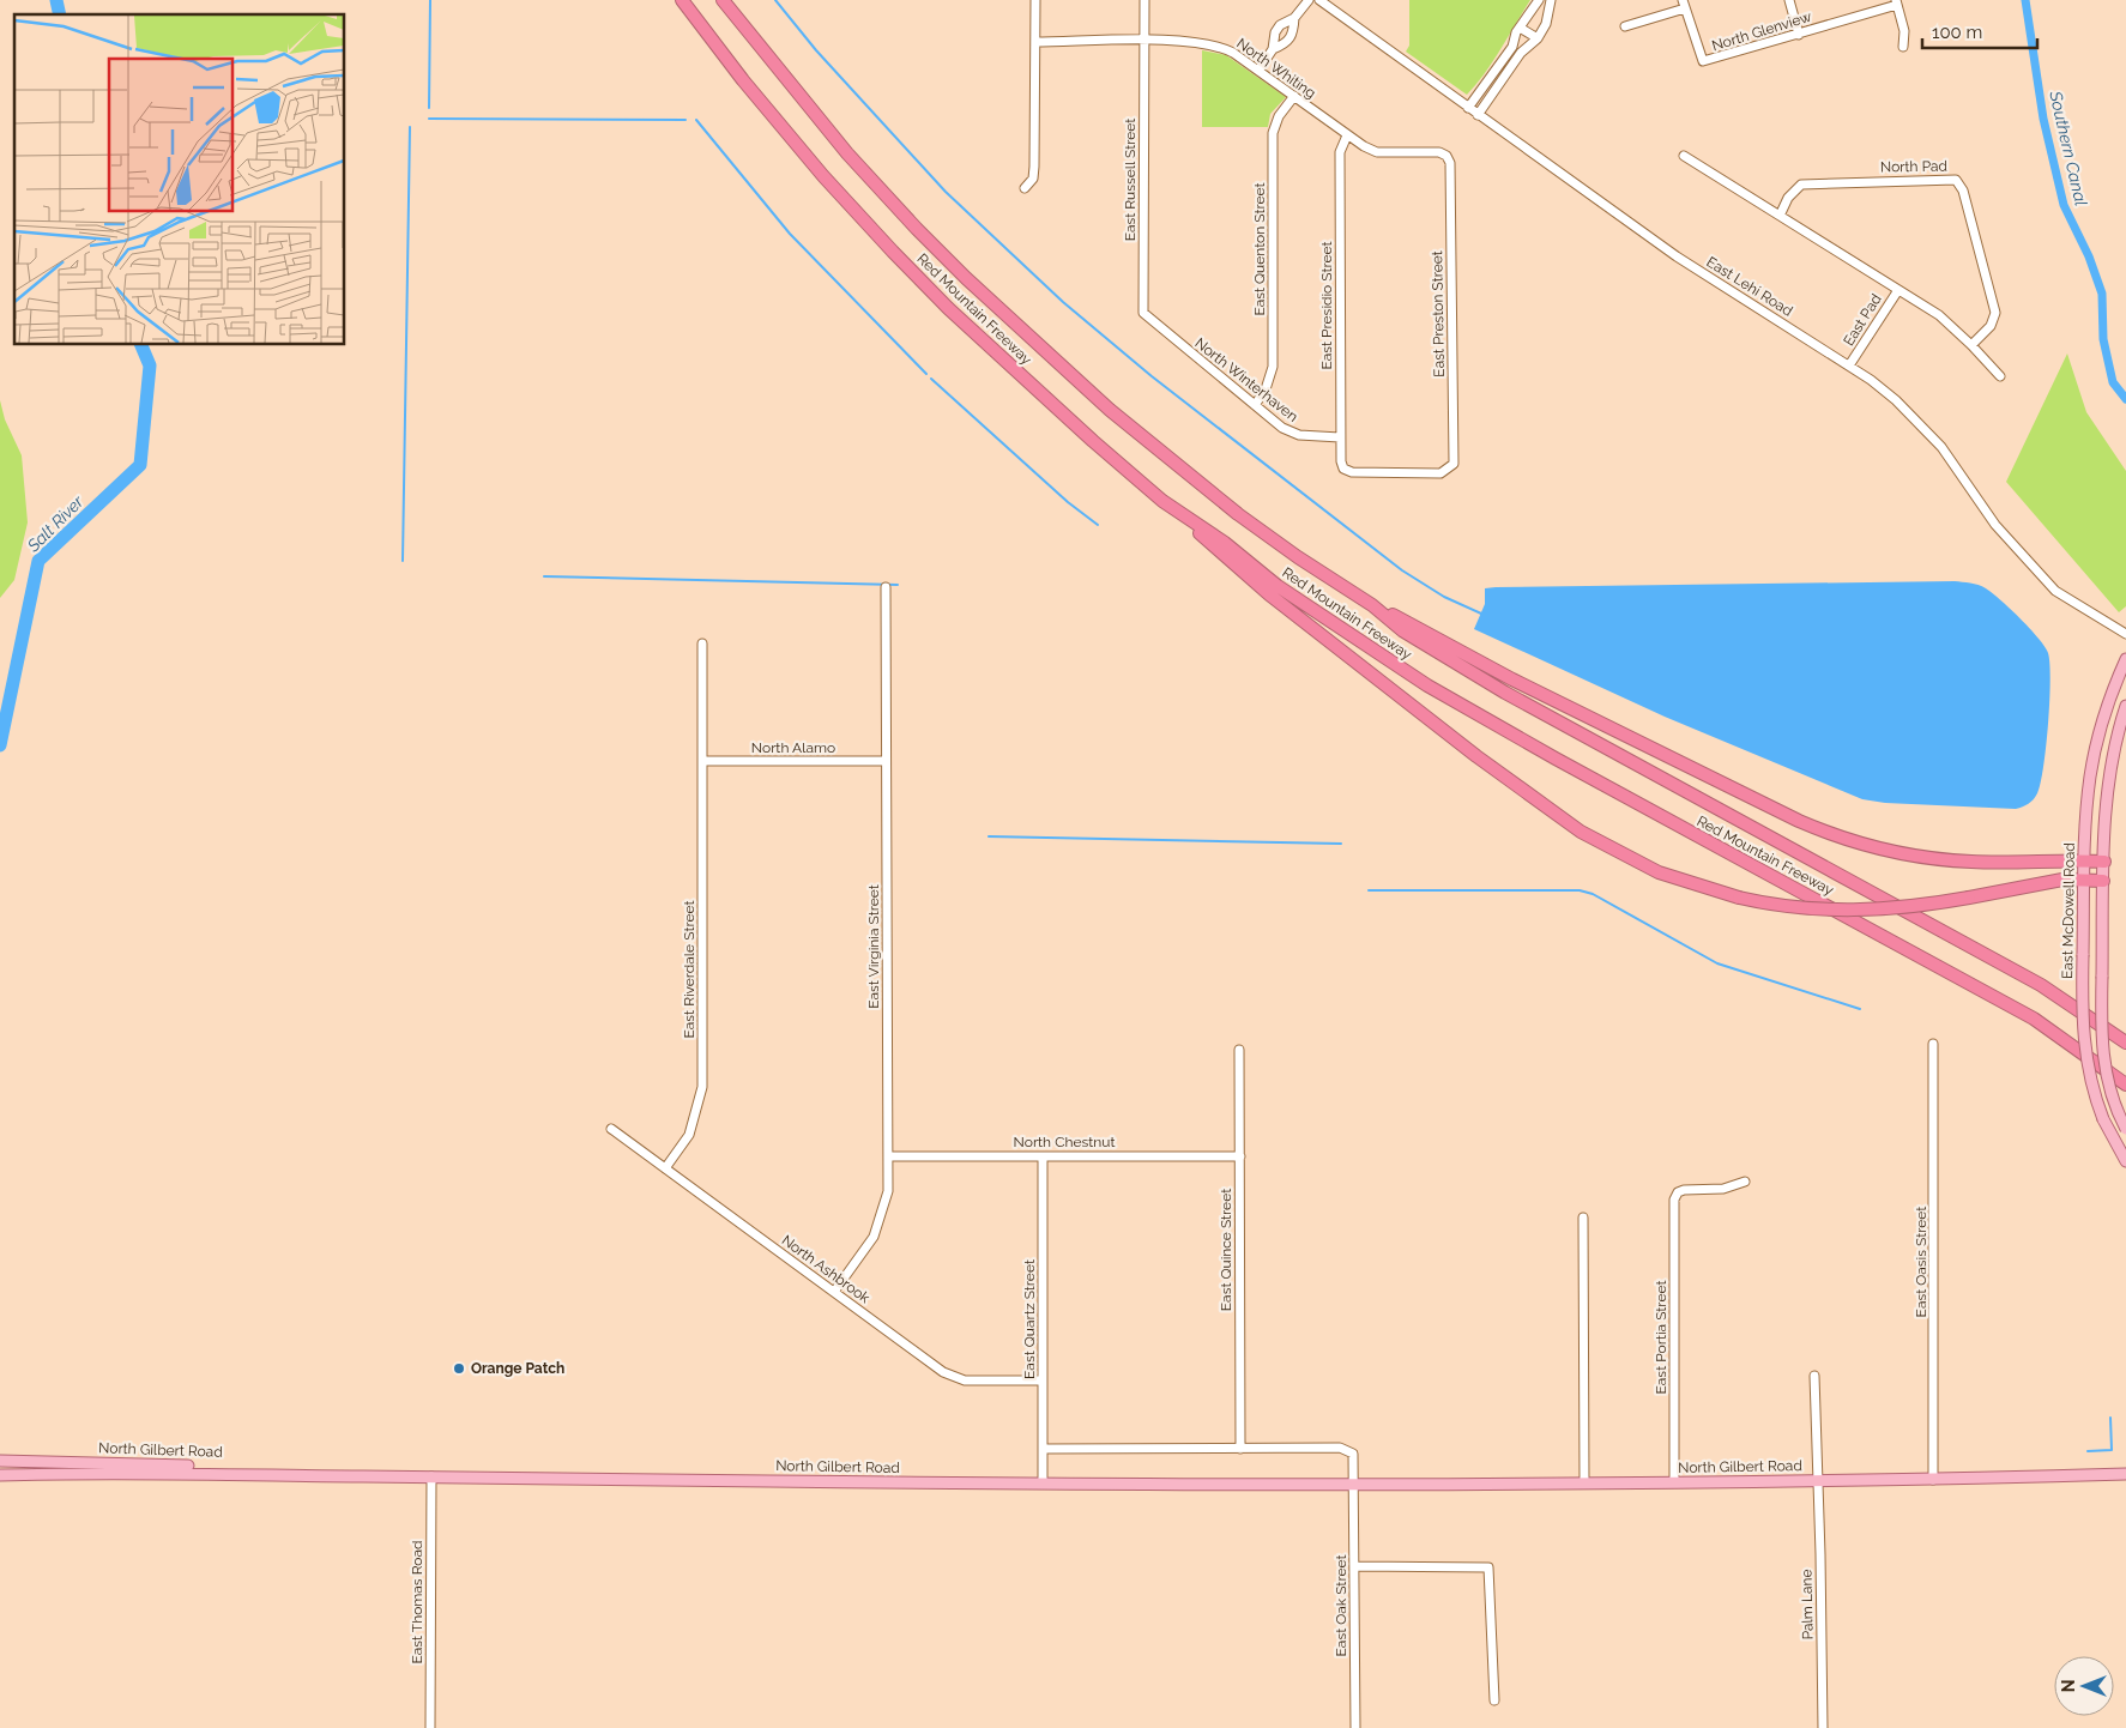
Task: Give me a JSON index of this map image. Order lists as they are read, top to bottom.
{
  "streets": {
    "highway": ["Red Mountain Freeway"],
    "main road": ["East McDowell Road", "North Gilbert Road"],
    "street": [
      "North Glenview",
      "North Whiting",
      "North Pad",
      "East Russell Street",
      "East Quenton Street",
      "East Lehi Road",
      "East Presidio Street",
      "East Preston Street",
      "East Pad",
      "North Winterhaven",
      "North Alamo",
      "East Virginia Street",
      "East Riverdale Street",
      "North Chestnut",
      "East Quince Street",
      "East Oasis Street",
      "North Ashbrook",
      "East Quartz Street",
      "East Portia Street",
      "East Thomas Road",
      "Palm Lane",
      "East Oak Street"
    ]
  },
  "crossings": [
    ["North Whiting", "East Russell Street"],
    ["North Whiting", "East Quenton Street"],
    ["North Whiting", "East Presidio Street"],
    ["North Whiting", "East Preston Street"],
    ["East Russell Street", "North Winterhaven"],
    ["East Quenton Street", "North Winterhaven"],
    ["East Lehi Road", "East Pad"],
    ["East Presidio Street", "East Preston Street"],
    ["East Presidio Street", "North Winterhaven"],
    ["North Alamo", "East Virginia Street"],
    ["North Alamo", "East Riverdale Street"],
    ["East Virginia Street", "North Chestnut"],
    ["East Virginia Street", "North Ashbrook"],
    ["East Riverdale Street", "North Ashbrook"],
    ["North Chestnut", "East Quince Street"],
    ["North Chestnut", "East Quartz Street"],
    ["East Oasis Street", "North Gilbert Road"],
    ["North Ashbrook", "East Quartz Street"],
    ["East Quartz Street", "North Gilbert Road"],
    ["East Portia Street", "North Gilbert Road"],
    ["North Gilbert Road", "East Thomas Road"],
    ["North Gilbert Road", "Palm Lane"],
    ["North Gilbert Road", "East Oak Street"]
  ],
  "water": ["Southern Canal", "Salt River"],
  "places": ["Orange Patch"],
  "scale_bar": "100 m",
  "north": "left"
}
